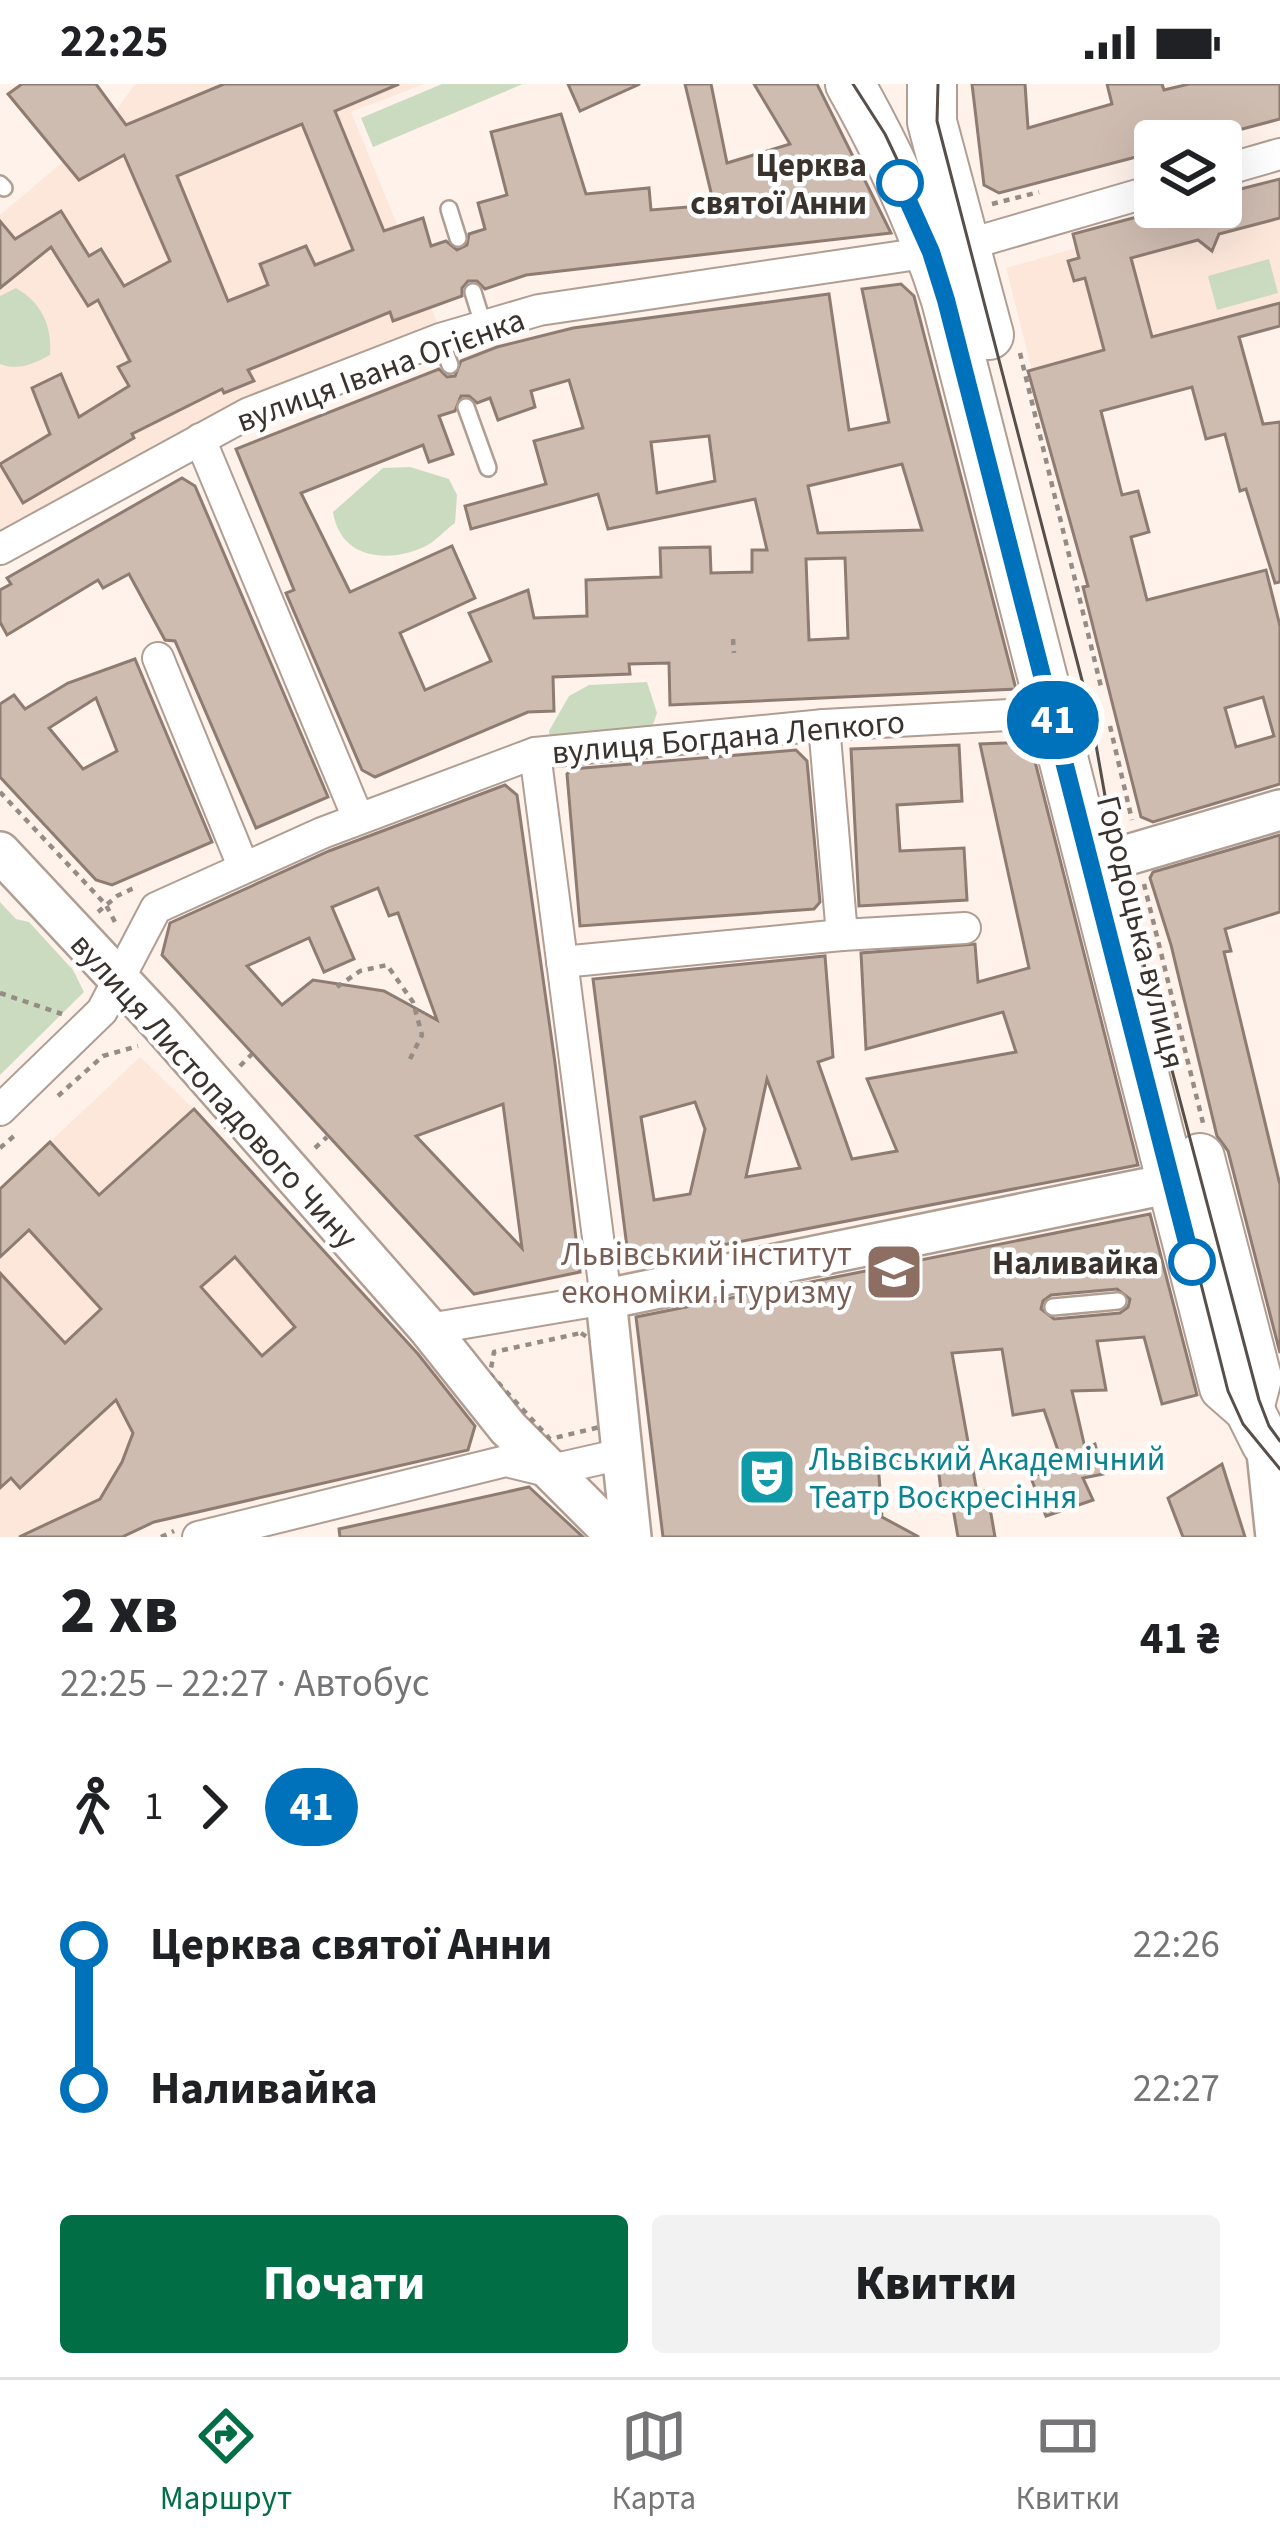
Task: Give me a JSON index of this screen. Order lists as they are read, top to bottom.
{
  "streets": {
    "main road": ["Городоцька вулиця"],
    "street": ["вулиця Івана Огієнка", "вулиця Богдана Лепкого", "вулиця Листопадового Чину"]
  },
  "crossings": [
    ["вулиця Івана Огієнка", "Городоцька вулиця"],
    ["вулиця Богдана Лепкого", "Городоцька вулиця"],
    ["вулиця Богдана Лепкого", "вулиця Листопадового Чину"]
  ],
  "places": {
    "other": ["Церква святої Анни", "Наливайка"],
    "school or university": ["Львівський інститут економіки і туризму"],
    "theatre": ["Львівський Академічний Театр Воскресіння"]
  },
  "lines": ["bus line 41"],
  "page": {
    "status": "22:25",
    "on_map": "41",
    "heading": ["2 хв", "22:25 – 22:27 · Автобус", "41 ₴"],
    "legs": ["1", "41"],
    "list": [
      {
        "name": "Церква святої Анни",
        "value": "22:26"
      },
      {
        "name": "Наливайка",
        "value": "22:27"
      }
    ],
    "buttons": ["Почати", "Квитки"],
    "tabs": ["Маршрут", "Карта", "Квитки"]
  }
}
